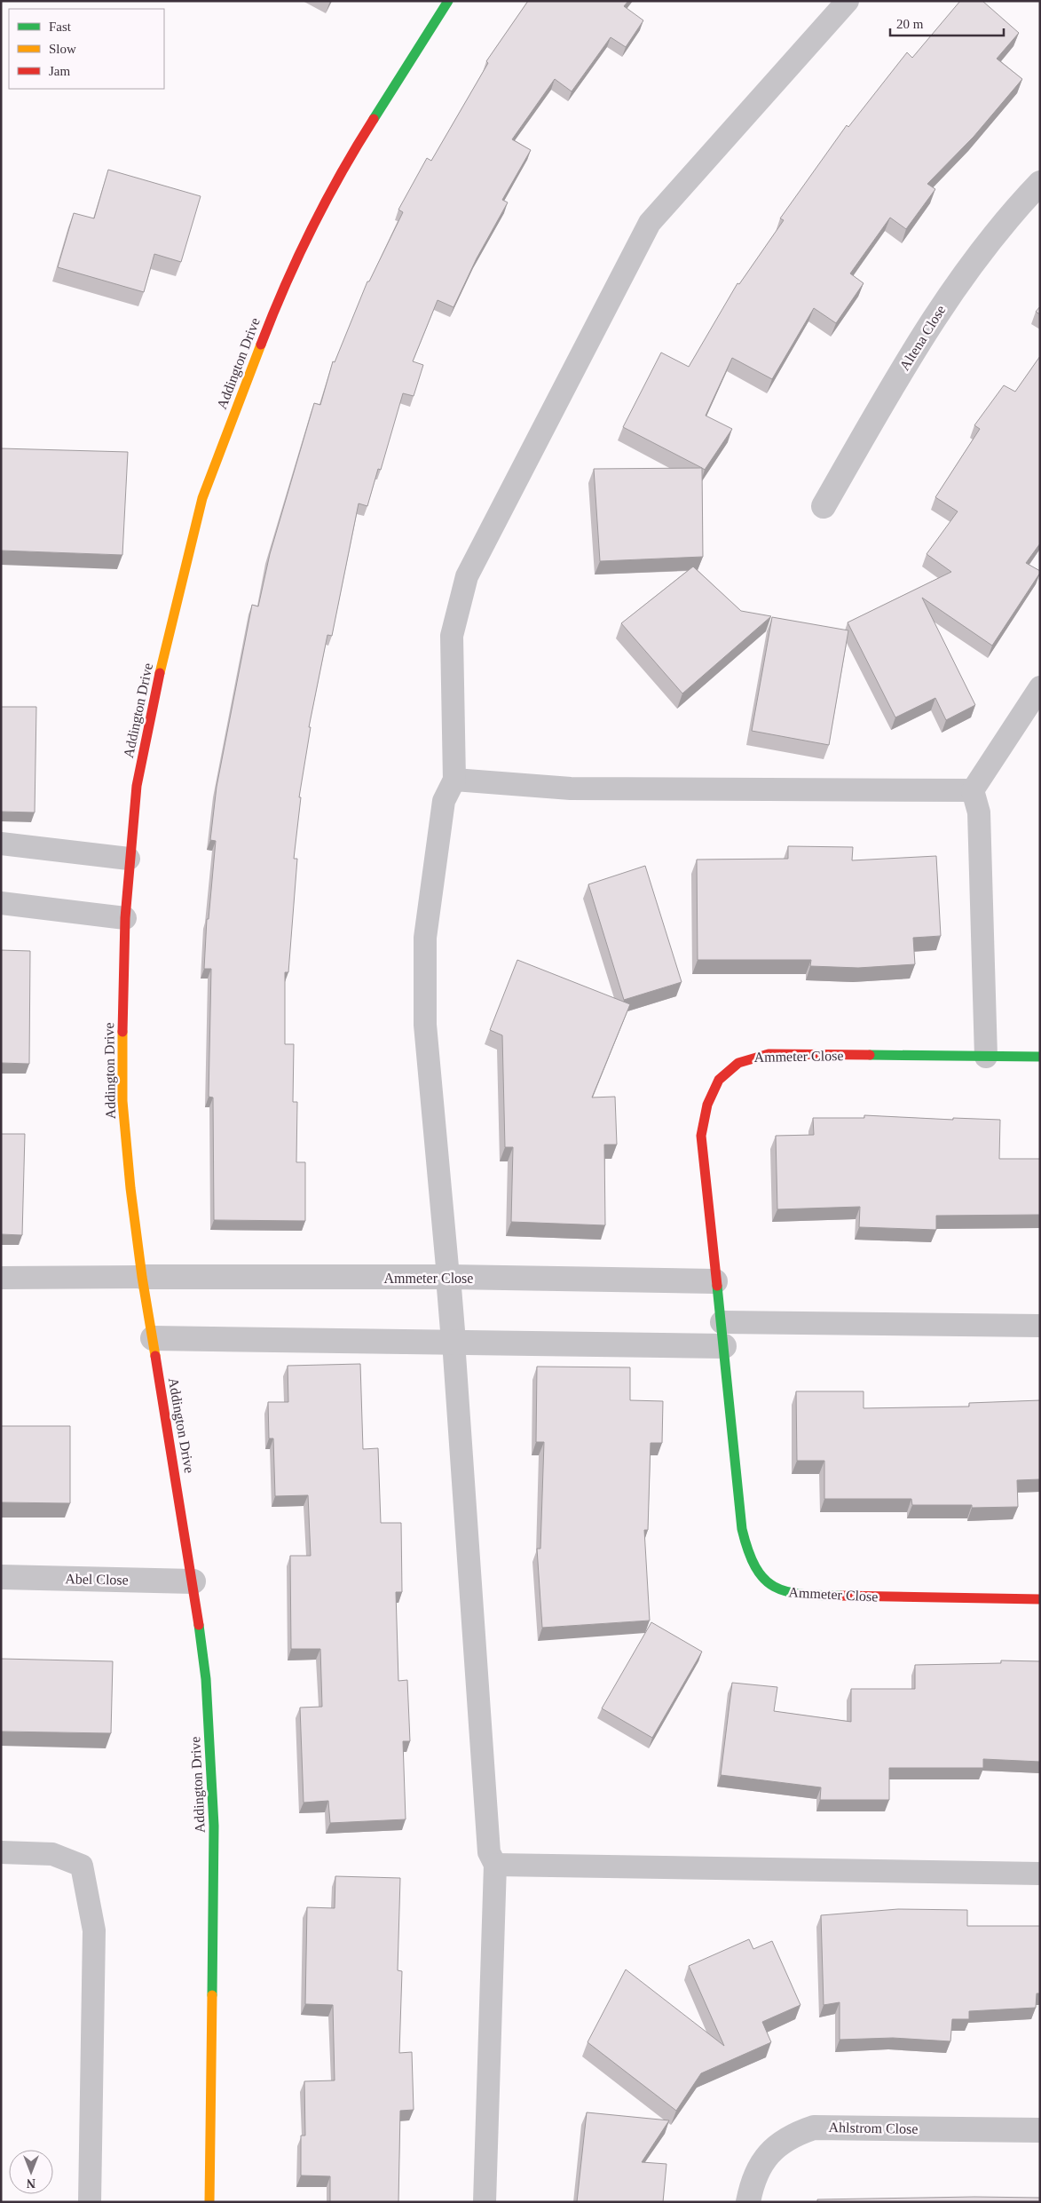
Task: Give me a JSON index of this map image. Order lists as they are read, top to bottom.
{
  "streets": {
    "street": [
      "Altena Close",
      "Addington Drive",
      "Ammeter Close",
      "Abel Close",
      "Ahlstrom Close"
    ]
  },
  "crossings": [
    ["Addington Drive", "Ammeter Close"],
    ["Addington Drive", "Abel Close"]
  ],
  "legend": ["Fast", "Slow", "Jam"],
  "scale_bar": "20 m",
  "north": "bottom"
}
